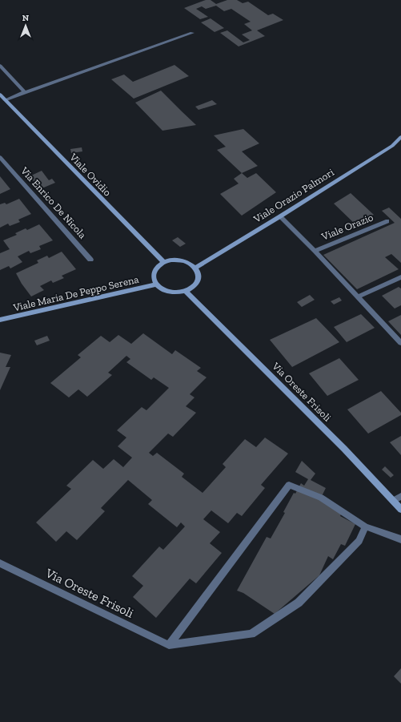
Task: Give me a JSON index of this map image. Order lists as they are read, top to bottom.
{
  "streets": {
    "main road": [
      "Viale Ovidio",
      "Viale Orazio Palmori",
      "Viale Maria De Peppo Serena",
      "Via Oreste Frisoli"
    ],
    "street": ["Via Enrico De Nicola", "Viale Orazio"]
  },
  "crossings": [
    ["Viale Ovidio", "Viale Orazio Palmori"],
    ["Viale Ovidio", "Viale Maria De Peppo Serena"],
    ["Viale Ovidio", "Via Oreste Frisoli"],
    ["Viale Orazio Palmori", "Viale Orazio"],
    ["Viale Orazio Palmori", "Viale Maria De Peppo Serena"],
    ["Viale Orazio Palmori", "Via Oreste Frisoli"],
    ["Viale Maria De Peppo Serena", "Via Oreste Frisoli"]
  ],
  "north": "top"
}
